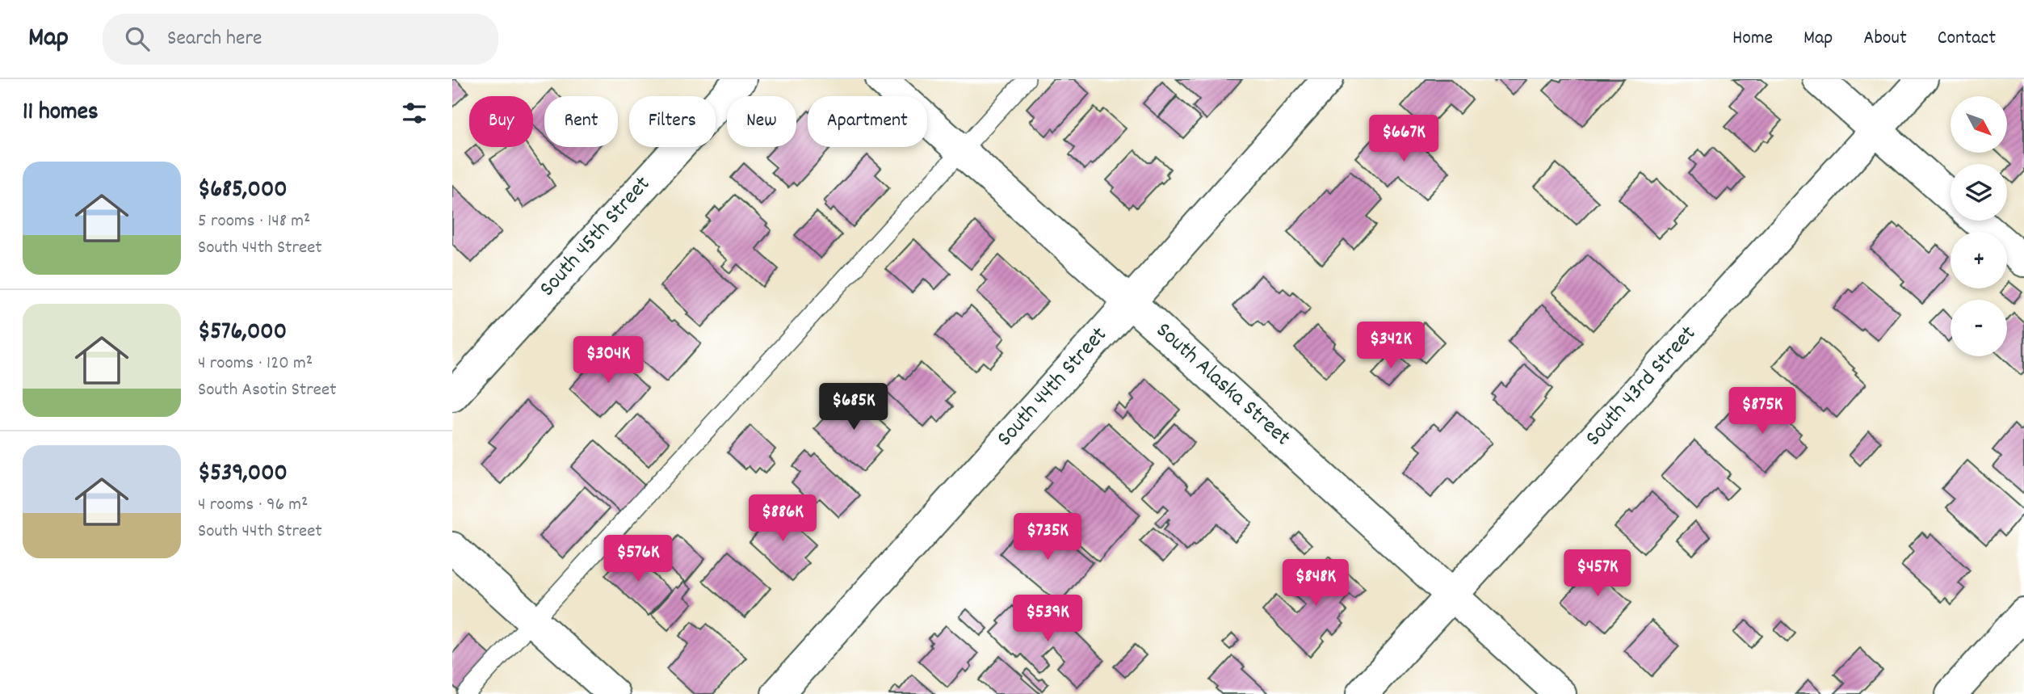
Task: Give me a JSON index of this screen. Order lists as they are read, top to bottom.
{
  "streets": {
    "street": [
      "South 45th Street",
      "South Alaska Street",
      "South 43rd Street",
      "South 44th Street"
    ]
  },
  "crossings": [
    ["South Alaska Street", "South 43rd Street"],
    ["South Alaska Street", "South 44th Street"]
  ],
  "north": "bottom right",
  "page": {
    "header": "Map",
    "search": "Search here",
    "nav": [
      "Home",
      "Map",
      "About",
      "Contact"
    ],
    "heading": "11 homes",
    "map_buttons": ["+", "−"],
    "chip": [
      "Buy",
      "Rent",
      "Filters",
      "New",
      "Apartment"
    ],
    "price": [
      "$667K",
      "$342K",
      "$304K",
      "$685K",
      "$875K",
      "$886K",
      "$735K",
      "$576K",
      "$457K",
      "$848K",
      "$539K"
    ],
    "list": [
      {
        "name": "$685,000",
        "note": "5 rooms · 148 m² · South 44th Street"
      },
      {
        "name": "$576,000",
        "note": "4 rooms · 120 m² · South Asotin Street"
      },
      {
        "name": "$539,000",
        "note": "4 rooms · 96 m² · South 44th Street"
      }
    ]
  }
}
